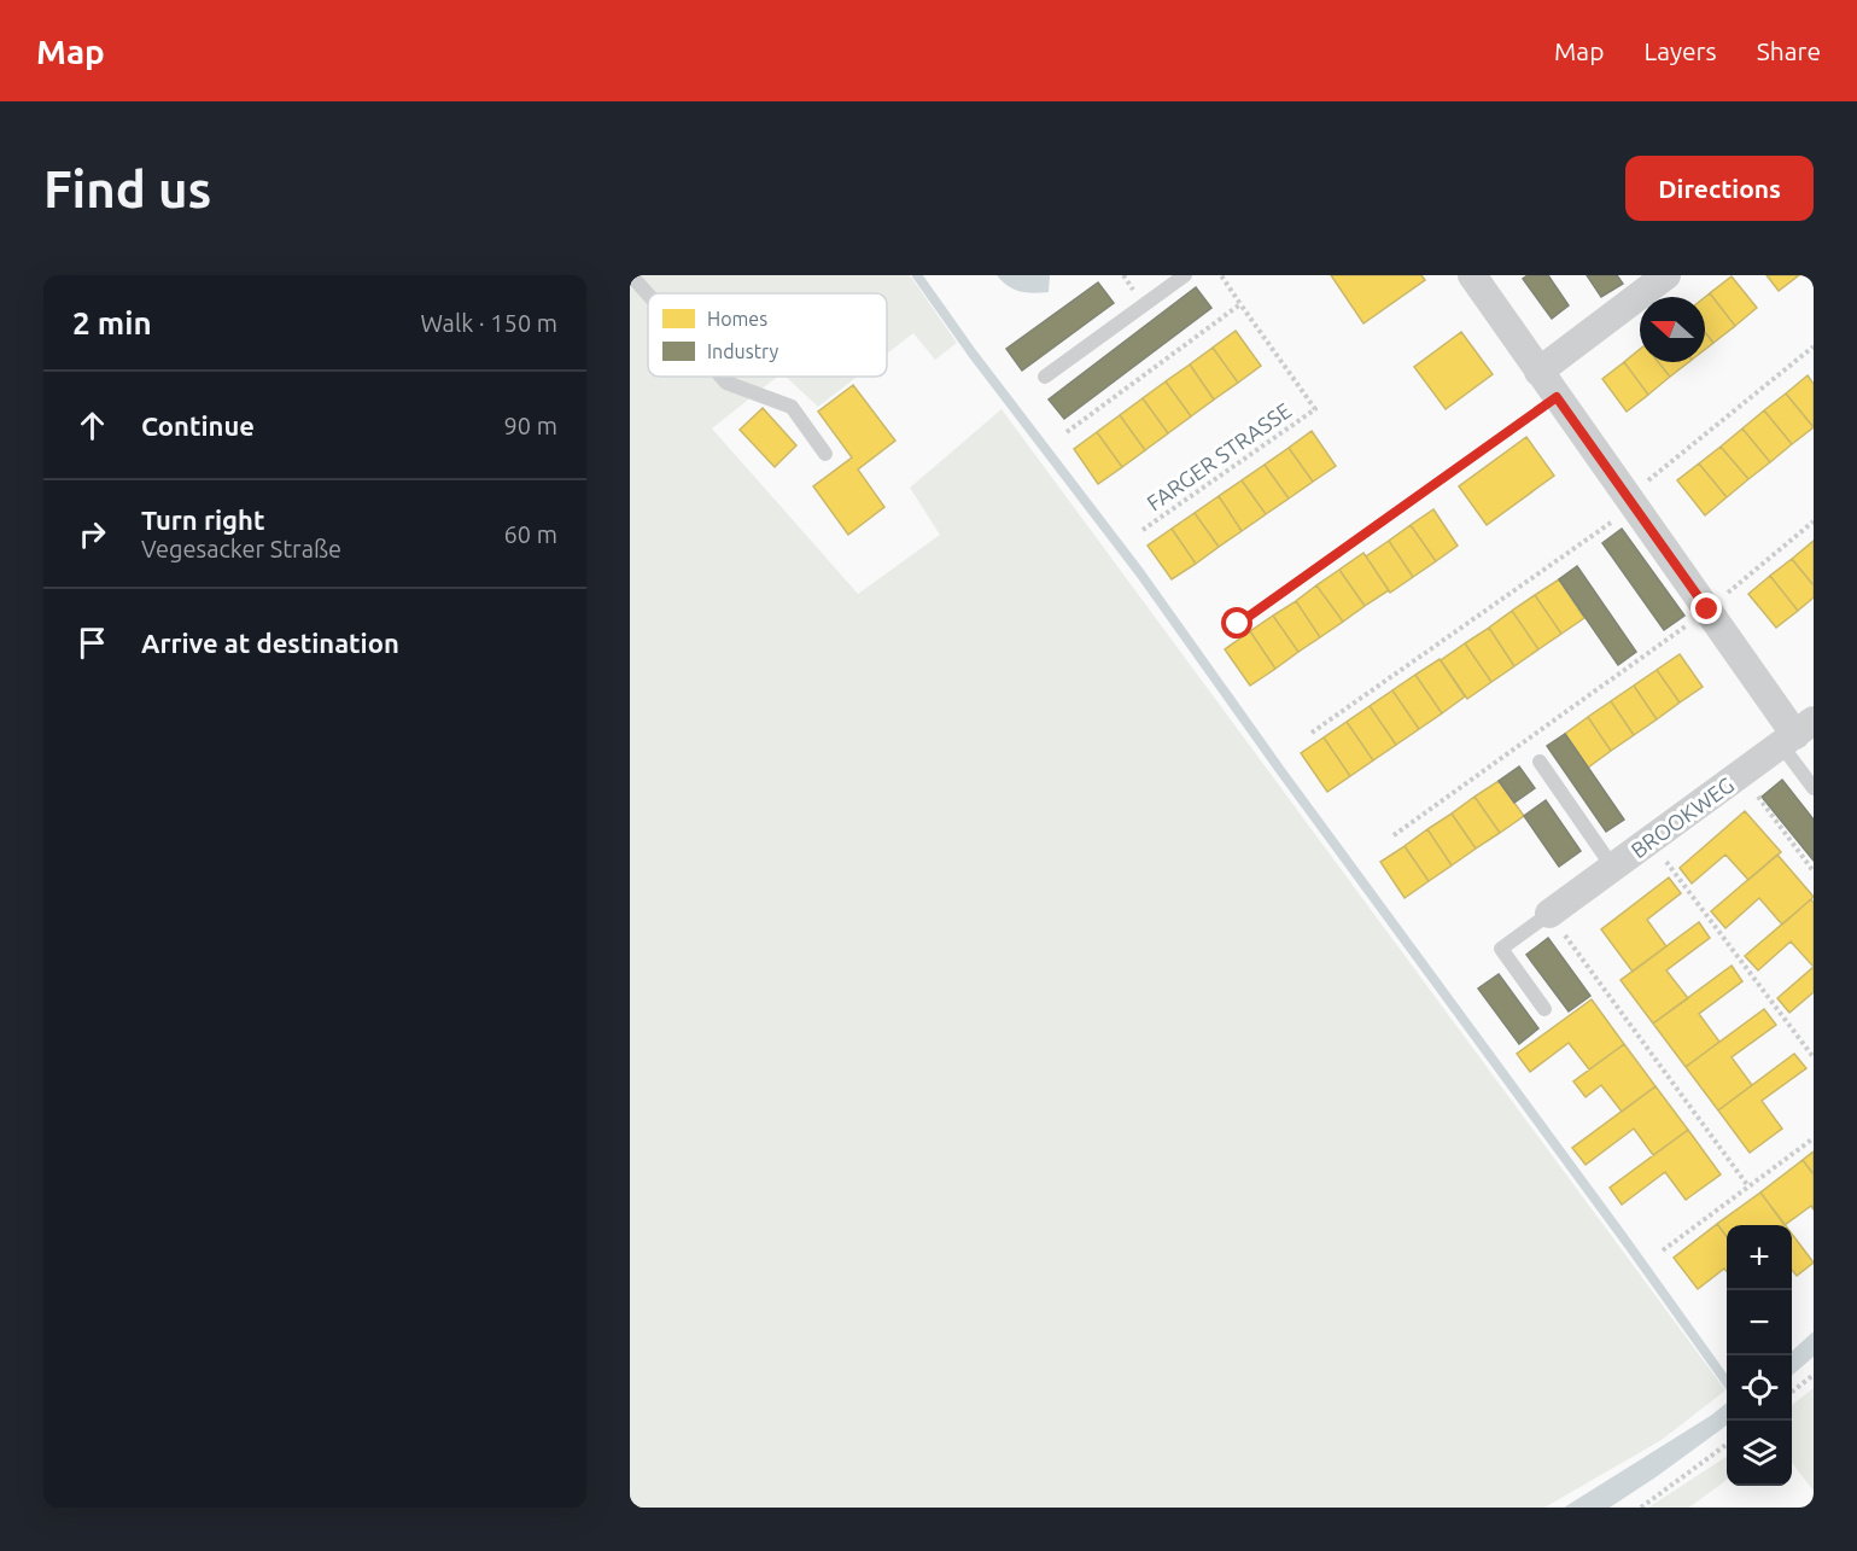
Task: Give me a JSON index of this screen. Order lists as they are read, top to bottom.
{
  "streets": {
    "street": ["BROOKWEG"],
    "path": ["FARGER STRASSE"]
  },
  "legend": ["Homes", "Industry"],
  "north": "left",
  "page": {
    "header": "Map",
    "nav": ["Map", "Layers", "Share"],
    "buttons": "Directions",
    "title": "Find us",
    "heading": ["2 min", "Walk · 150 m"],
    "list": [
      ["Continue", "90 m"],
      ["Turn right", "Vegesacker Straße", "60 m"],
      "Arrive at destination"
    ],
    "map_buttons": ["+", "−"]
  }
}
